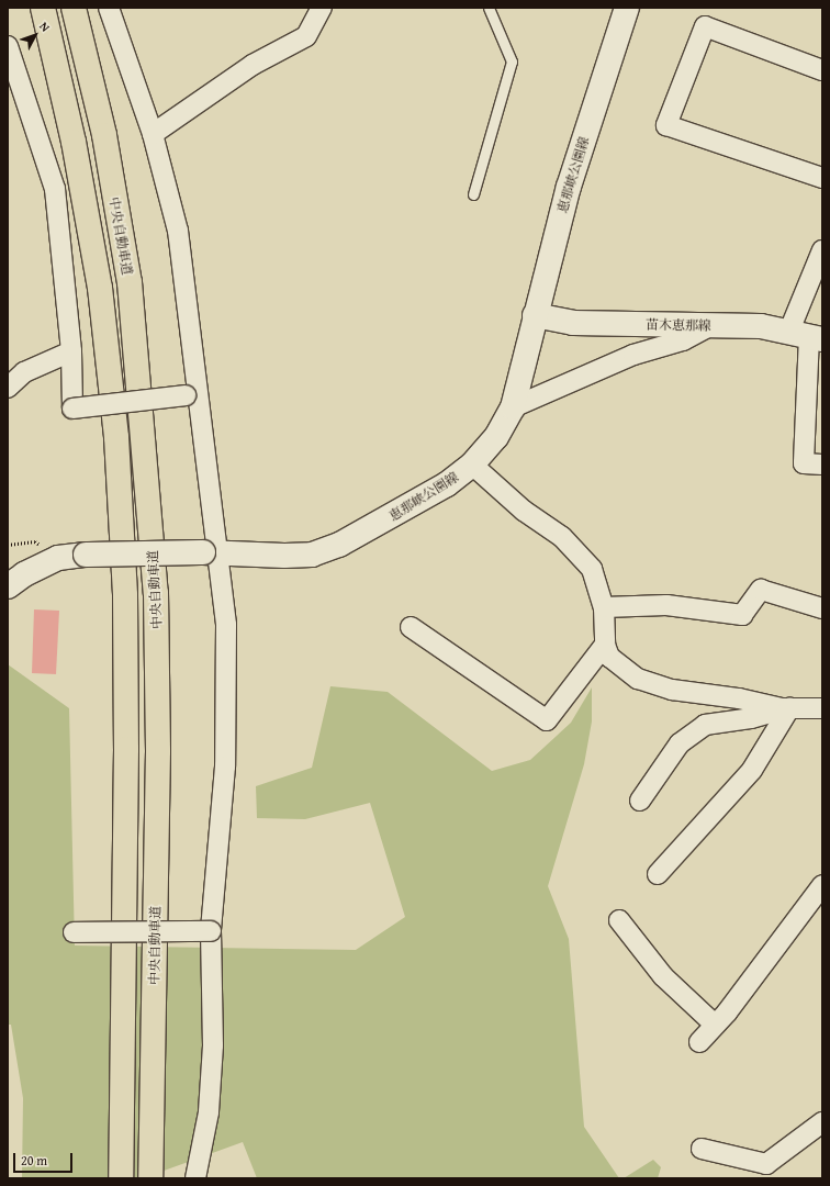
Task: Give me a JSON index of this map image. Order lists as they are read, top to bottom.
{
  "streets": {
    "highway": ["中央自動車道"],
    "main road": ["恵那峡公園線", "苗木恵那線"]
  },
  "crossings": [
    ["恵那峡公園線", "苗木恵那線"]
  ],
  "scale_bar": "20 m",
  "north": "top right"
}
